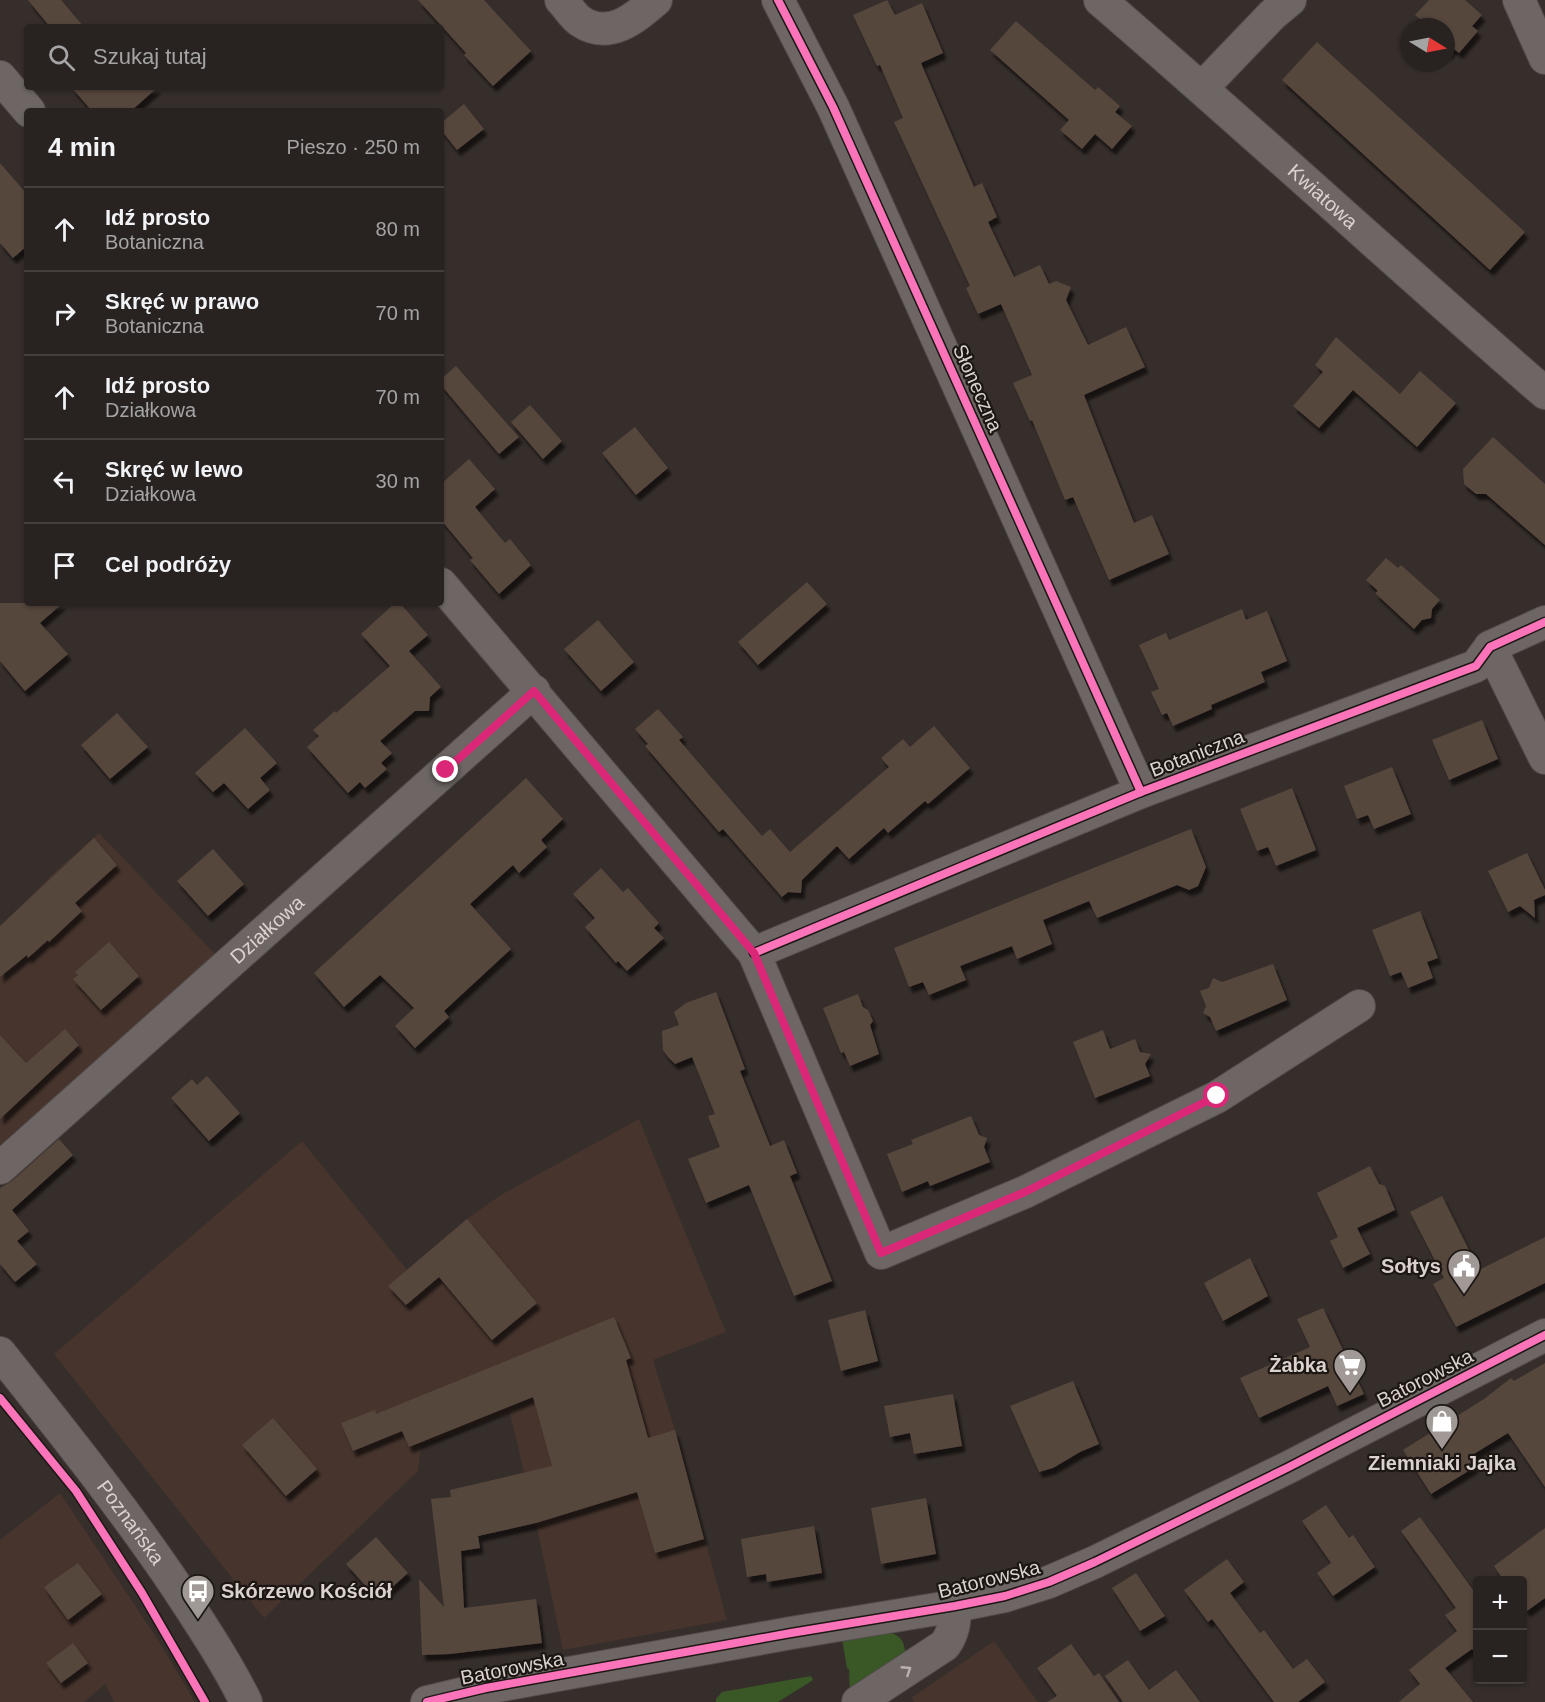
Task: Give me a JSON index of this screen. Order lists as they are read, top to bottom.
{
  "streets": {
    "street": [
      "Kwiatowa",
      "Słoneczna",
      "Botaniczna",
      "Działkowa",
      "Batorowska",
      "Poznańska"
    ]
  },
  "crossings": [
    ["Słoneczna", "Botaniczna"]
  ],
  "places": {
    "public building": ["Sołtys"],
    "supermarket": ["Żabka"],
    "shop": ["Ziemniaki Jajka"],
    "bus stop": ["Skórzewo Kościół"]
  },
  "north": "right",
  "page": {
    "search": "Szukaj tutaj",
    "heading": ["4 min", "Pieszo · 250 m"],
    "list": [
      ["Idź prosto", "Botaniczna", "80 m"],
      ["Skręć w prawo", "Botaniczna", "70 m"],
      ["Idź prosto", "Działkowa", "70 m"],
      ["Skręć w lewo", "Działkowa", "30 m"],
      "Cel podróży"
    ],
    "map_buttons": ["+", "−"]
  }
}
